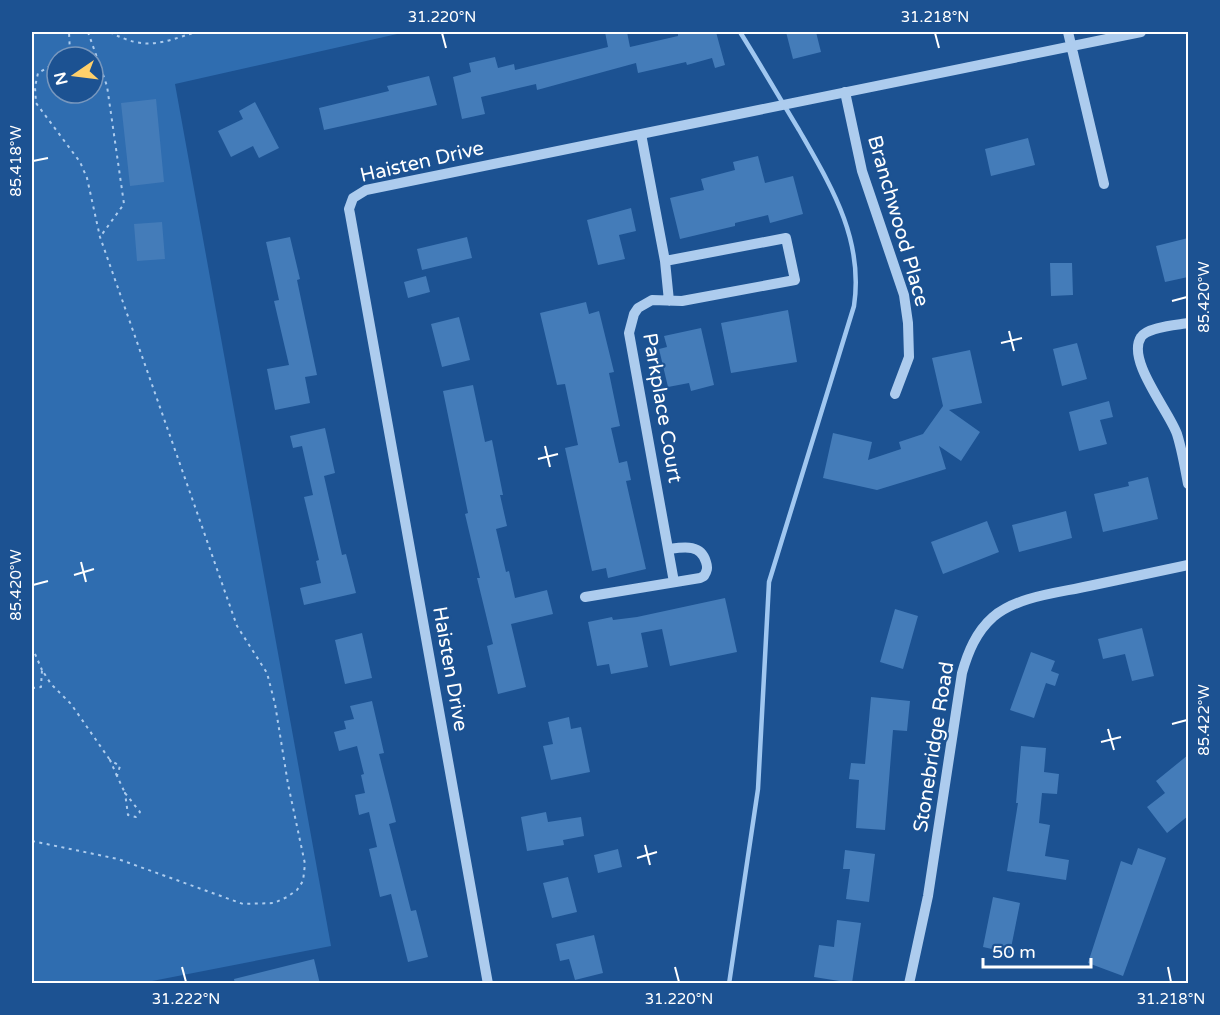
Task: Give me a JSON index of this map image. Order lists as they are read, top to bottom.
{
  "streets": {
    "street": [
      "Haisten Drive",
      "Branchwood Place",
      "Parkplace Court",
      "Stonebridge Road"
    ]
  },
  "crossings": [
    ["Haisten Drive", "Branchwood Place"]
  ],
  "scale_bar": "50 m",
  "north": "left",
  "coordinates": [
    "31.220°N",
    "31.218°N",
    "85.418°W",
    "85.420°W",
    "85.422°W",
    "31.222°N"
  ]
}
